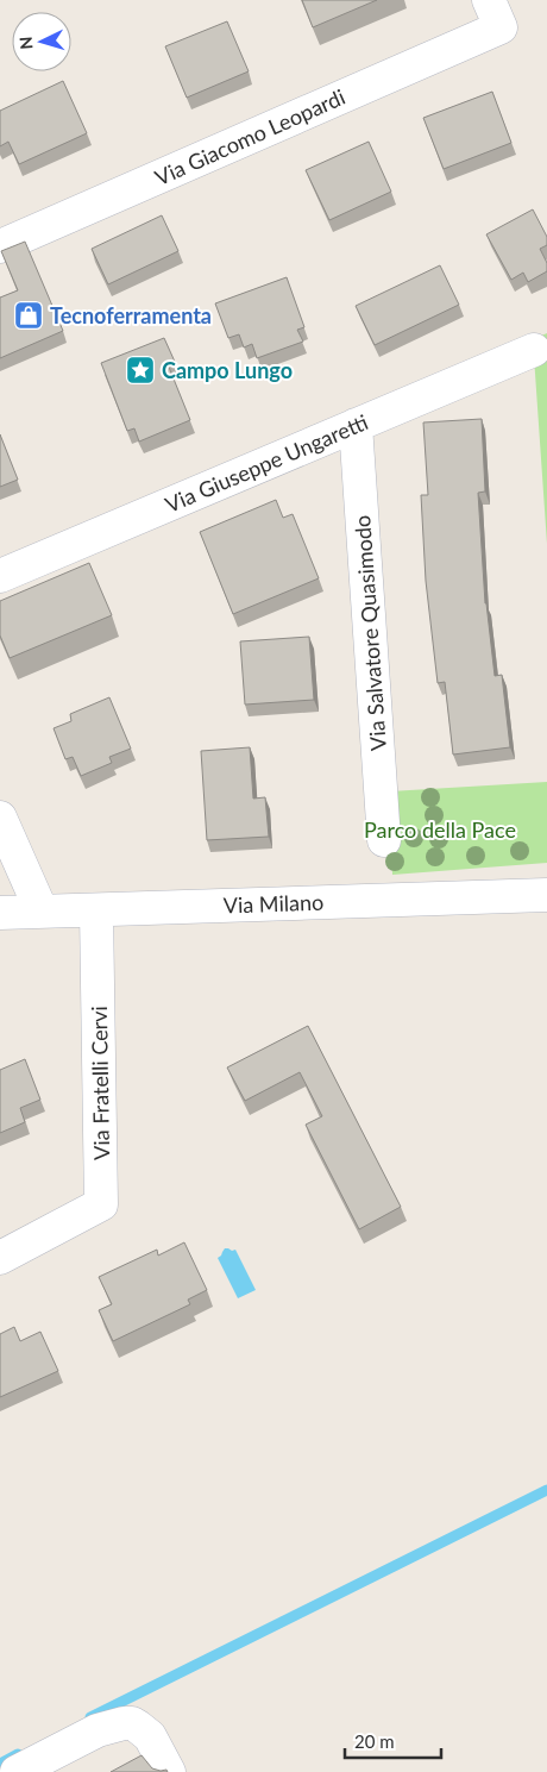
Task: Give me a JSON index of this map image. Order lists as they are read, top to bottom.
{
  "streets": {
    "street": [
      "Via Giacomo Leopardi",
      "Via Giuseppe Ungaretti",
      "Via Salvatore Quasimodo",
      "Via Milano",
      "Via Fratelli Cervi"
    ]
  },
  "crossings": [
    ["Via Giuseppe Ungaretti", "Via Salvatore Quasimodo"],
    ["Via Milano", "Via Fratelli Cervi"]
  ],
  "parks": ["Parco della Pace"],
  "places": {
    "shop": ["Tecnoferramenta"],
    "place": ["Campo Lungo"]
  },
  "scale_bar": "20 m",
  "north": "left"
}
